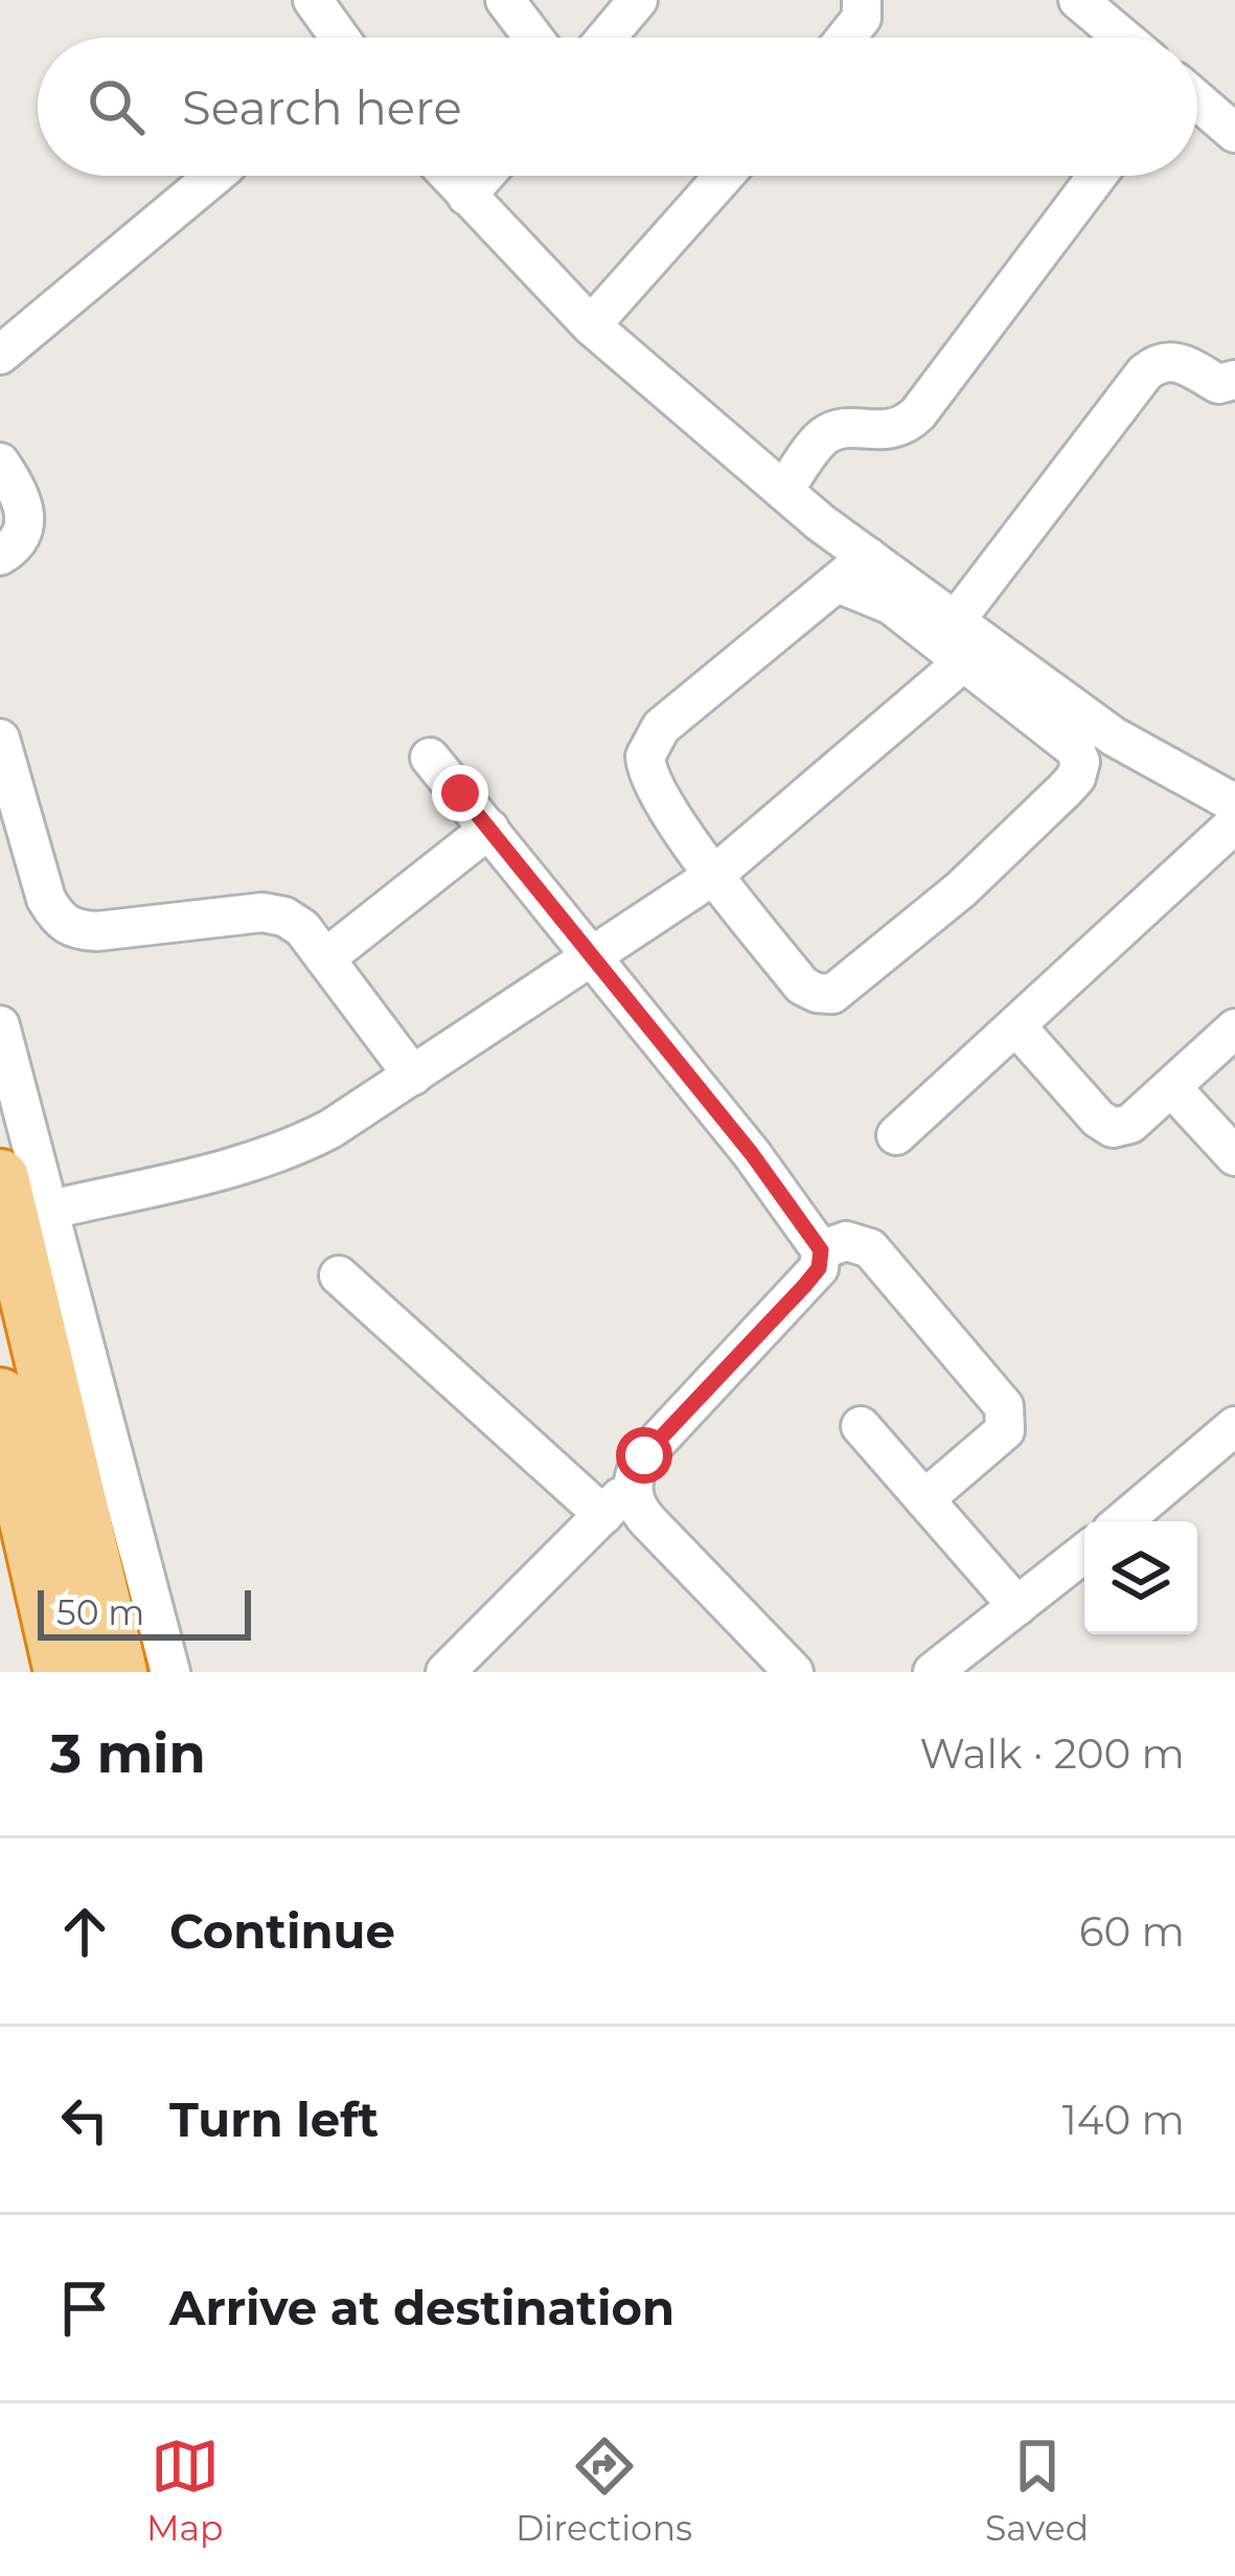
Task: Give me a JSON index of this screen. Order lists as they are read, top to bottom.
{
  "scale_bar": "50 m",
  "page": {
    "search": "Search here",
    "scale": "50 m",
    "heading": ["3 min", "Walk · 200 m"],
    "list": [
      ["Continue", "60 m"],
      ["Turn left", "140 m"],
      "Arrive at destination"
    ],
    "nav": ["Map", "Directions", "Saved"]
  }
}
